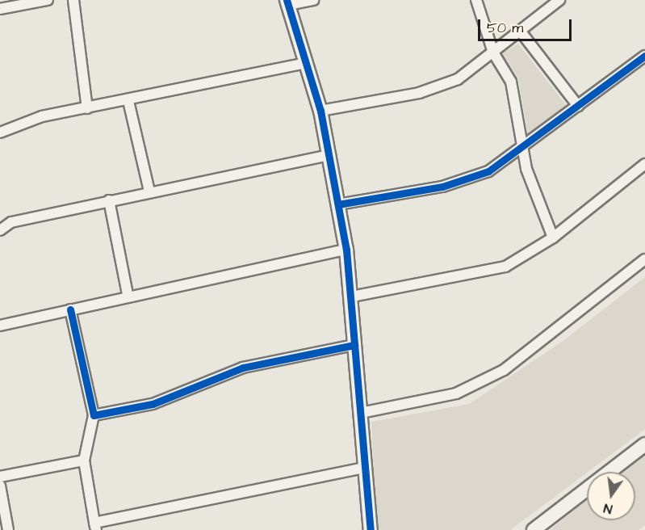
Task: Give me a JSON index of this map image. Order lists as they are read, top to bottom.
{
  "scale_bar": "50 m",
  "north": "bottom"
}
